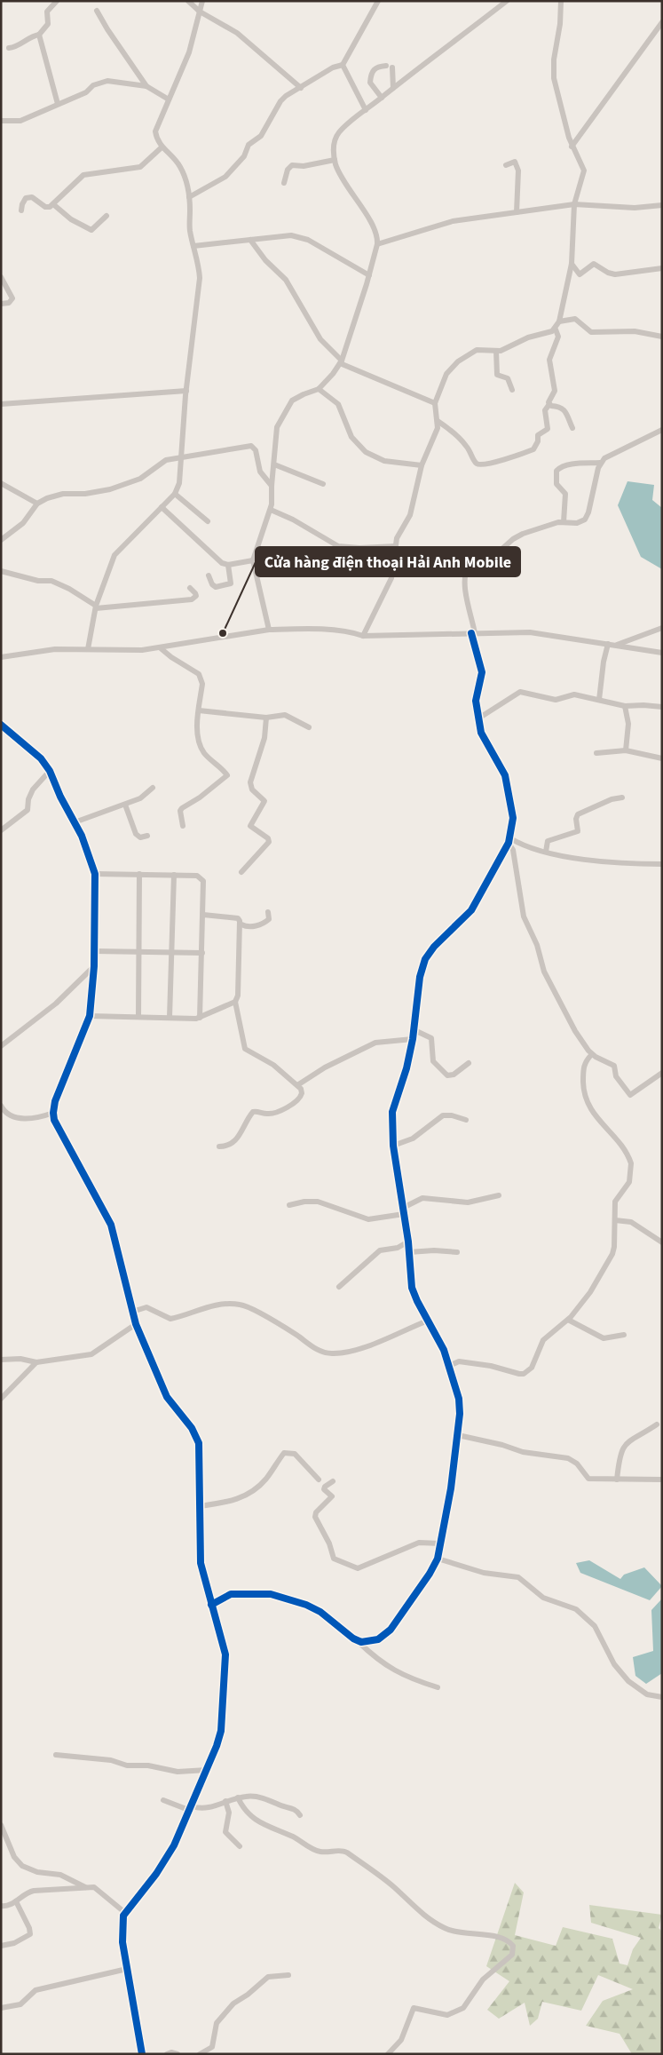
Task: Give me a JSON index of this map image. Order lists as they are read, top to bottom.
{
  "places": ["Cửa hàng điện thoại Hải Anh Mobile"]
}
